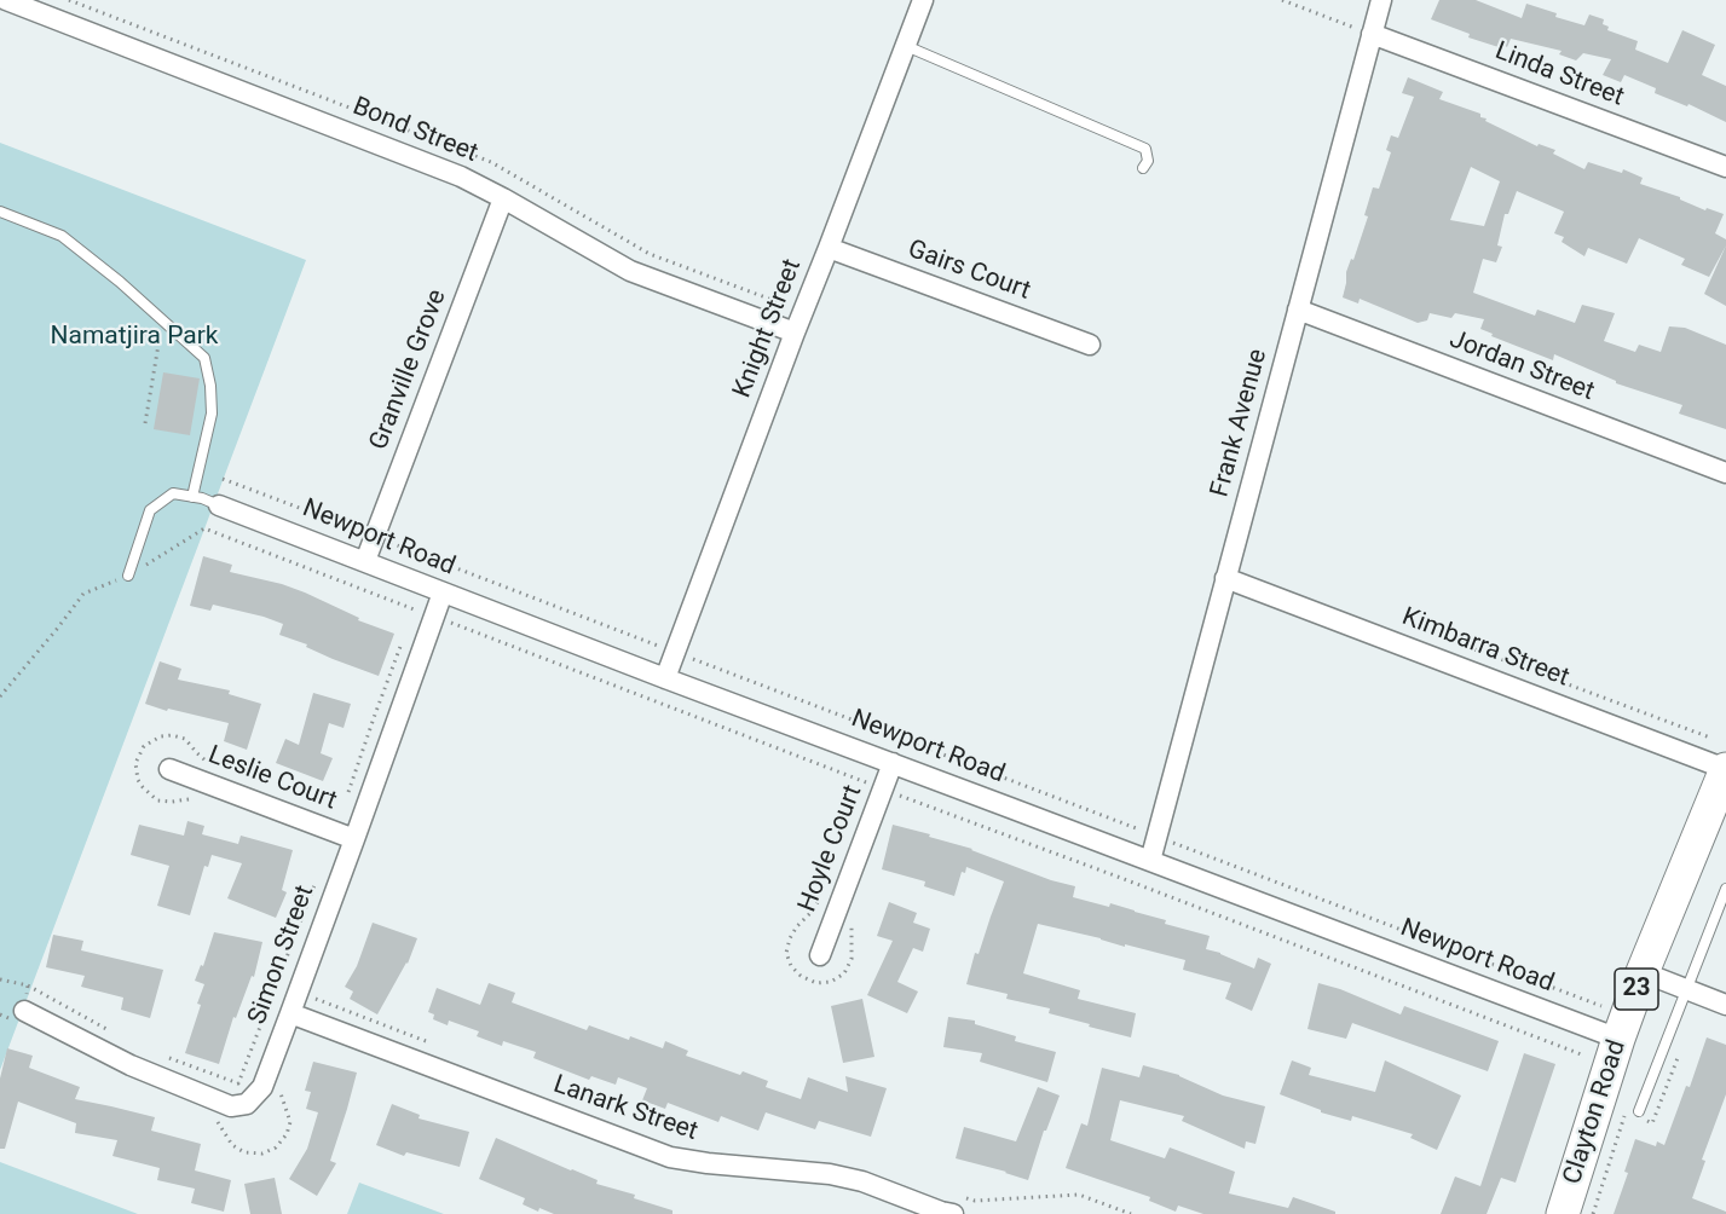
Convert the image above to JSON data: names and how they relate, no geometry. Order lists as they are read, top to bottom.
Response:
{
  "streets": {
    "main road": ["23", "Clayton Road"],
    "street": [
      "Linda Street",
      "Bond Street",
      "Gairs Court",
      "Knight Street",
      "Jordan Street",
      "Granville Grove",
      "Frank Avenue",
      "Newport Road",
      "Kimbarra Street",
      "Leslie Court",
      "Hoyle Court",
      "Simon Street",
      "Lanark Street"
    ]
  },
  "crossings": [
    ["Linda Street", "Frank Avenue"],
    ["Bond Street", "Knight Street"],
    ["Bond Street", "Granville Grove"],
    ["Gairs Court", "Knight Street"],
    ["Knight Street", "Newport Road"],
    ["Jordan Street", "Frank Avenue"],
    ["Granville Grove", "Newport Road"],
    ["Frank Avenue", "Newport Road"],
    ["Frank Avenue", "Kimbarra Street"],
    ["Newport Road", "Hoyle Court"],
    ["Newport Road", "Simon Street"],
    ["Newport Road", "Clayton Road"],
    ["Kimbarra Street", "Clayton Road"],
    ["Leslie Court", "Simon Street"],
    ["Simon Street", "Lanark Street"]
  ],
  "parks": ["Namatjira Park"]
}
